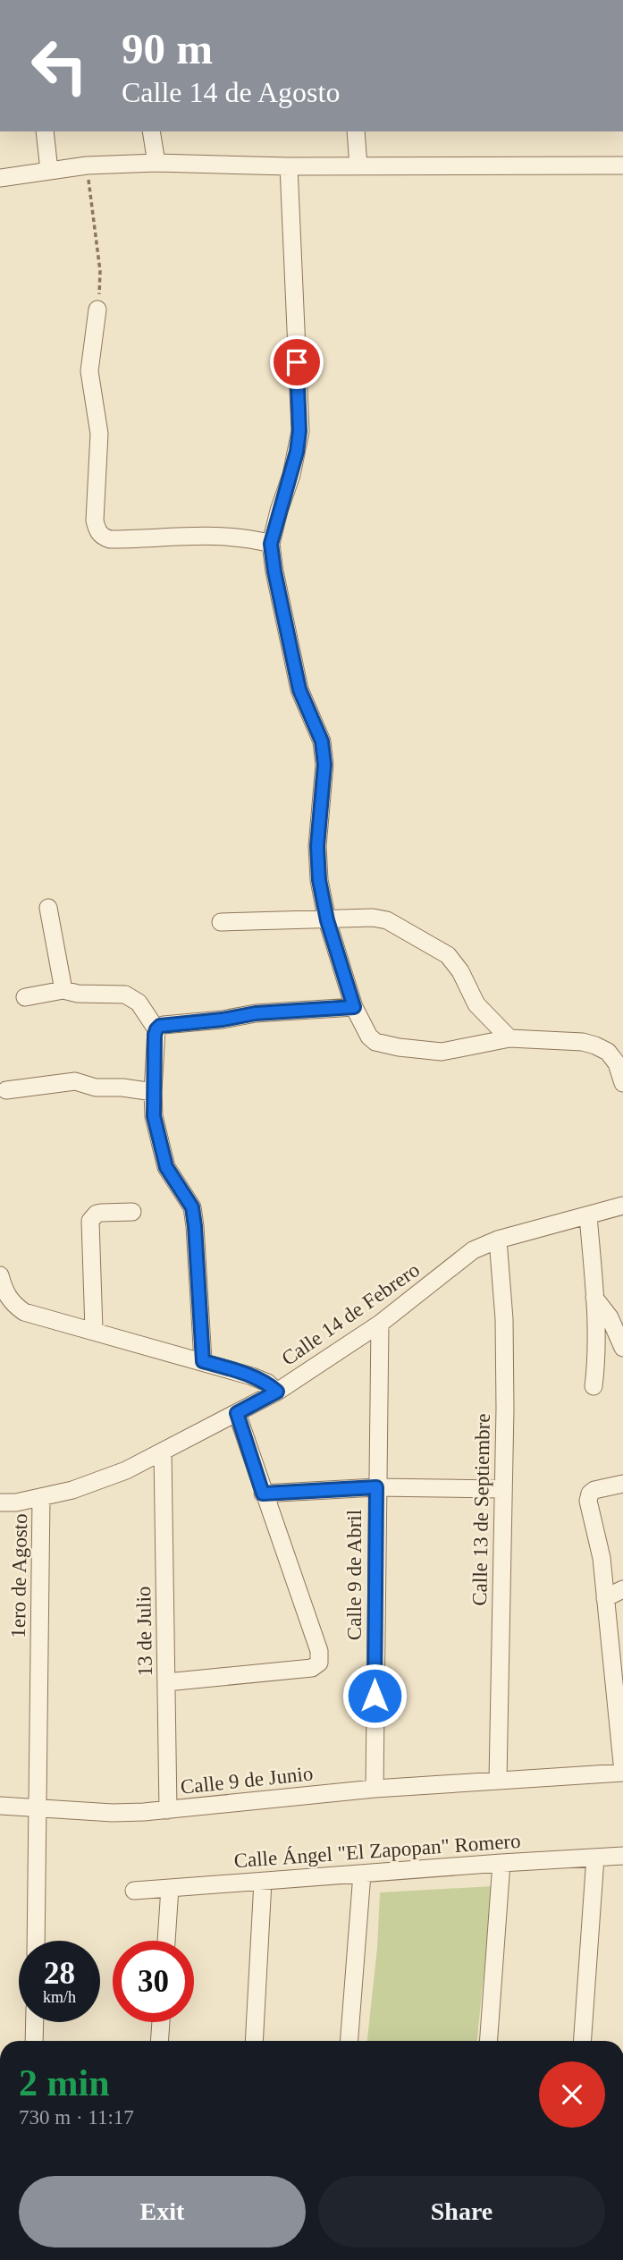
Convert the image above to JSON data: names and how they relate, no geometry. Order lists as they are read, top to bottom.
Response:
{
  "streets": {
    "street": [
      "Calle 14 de Febrero",
      "Calle 13 de Septiembre",
      "Calle 9 de Abril",
      "1ero de Agosto",
      "13 de Julio",
      "Calle 9 de Junio",
      "Calle Ángel \"El Zapopan\" Romero"
    ]
  },
  "crossings": [
    ["Calle 14 de Febrero", "Calle 13 de Septiembre"],
    ["Calle 14 de Febrero", "Calle 9 de Abril"],
    ["Calle 14 de Febrero", "1ero de Agosto"],
    ["Calle 14 de Febrero", "13 de Julio"],
    ["Calle 13 de Septiembre", "Calle 9 de Junio"],
    ["Calle 9 de Abril", "Calle 9 de Junio"],
    ["1ero de Agosto", "Calle 9 de Junio"],
    ["13 de Julio", "Calle 9 de Junio"]
  ],
  "page": {
    "turn": ["90 m", "Calle 14 de Agosto"],
    "speed": "28 km/h",
    "limit": "30",
    "heading": ["2 min", "730 m · 11:17"],
    "buttons": ["Exit", "Share"]
  }
}
